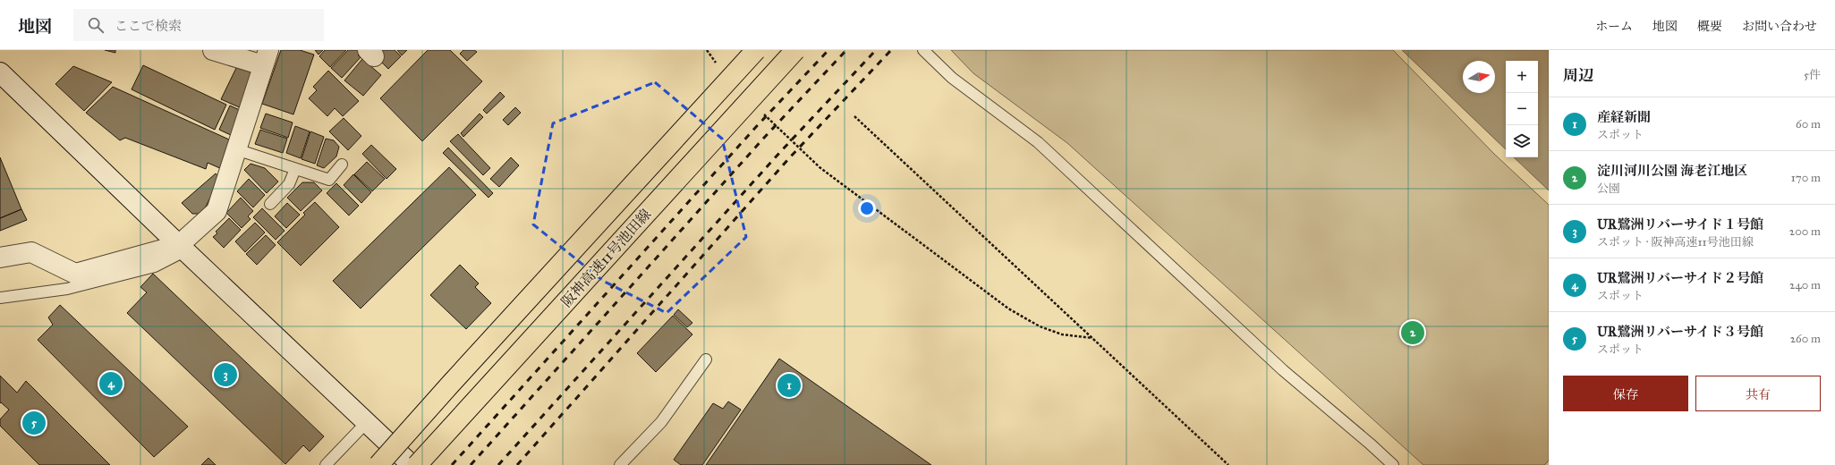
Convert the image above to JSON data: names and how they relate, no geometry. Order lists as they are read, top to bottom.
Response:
{
  "streets": {
    "highway": ["阪神高速11号池田線"]
  },
  "north": "right",
  "page": {
    "header": "地図",
    "search": "ここで検索",
    "nav": [
      "ホーム",
      "地図",
      "概要",
      "お問い合わせ"
    ],
    "heading": ["周辺", "5件"],
    "map_buttons": ["+", "−"],
    "list": [
      {
        "mark": "1",
        "name": "産経新聞",
        "note": "スポット",
        "value": "60 m"
      },
      {
        "mark": "2",
        "name": "淀川河川公園 海老江地区",
        "note": "公園",
        "value": "170 m"
      },
      {
        "mark": "3",
        "name": "UR鷺洲リバーサイド１号館",
        "note": "スポット · 阪神高速11号池田線",
        "value": "200 m"
      },
      {
        "mark": "4",
        "name": "UR鷺洲リバーサイド２号館",
        "note": "スポット",
        "value": "240 m"
      },
      {
        "mark": "5",
        "name": "UR鷺洲リバーサイド３号館",
        "note": "スポット",
        "value": "260 m"
      }
    ],
    "pins": [
      "2",
      "3",
      "4",
      "1",
      "5"
    ],
    "buttons": ["保存", "共有"]
  }
}
